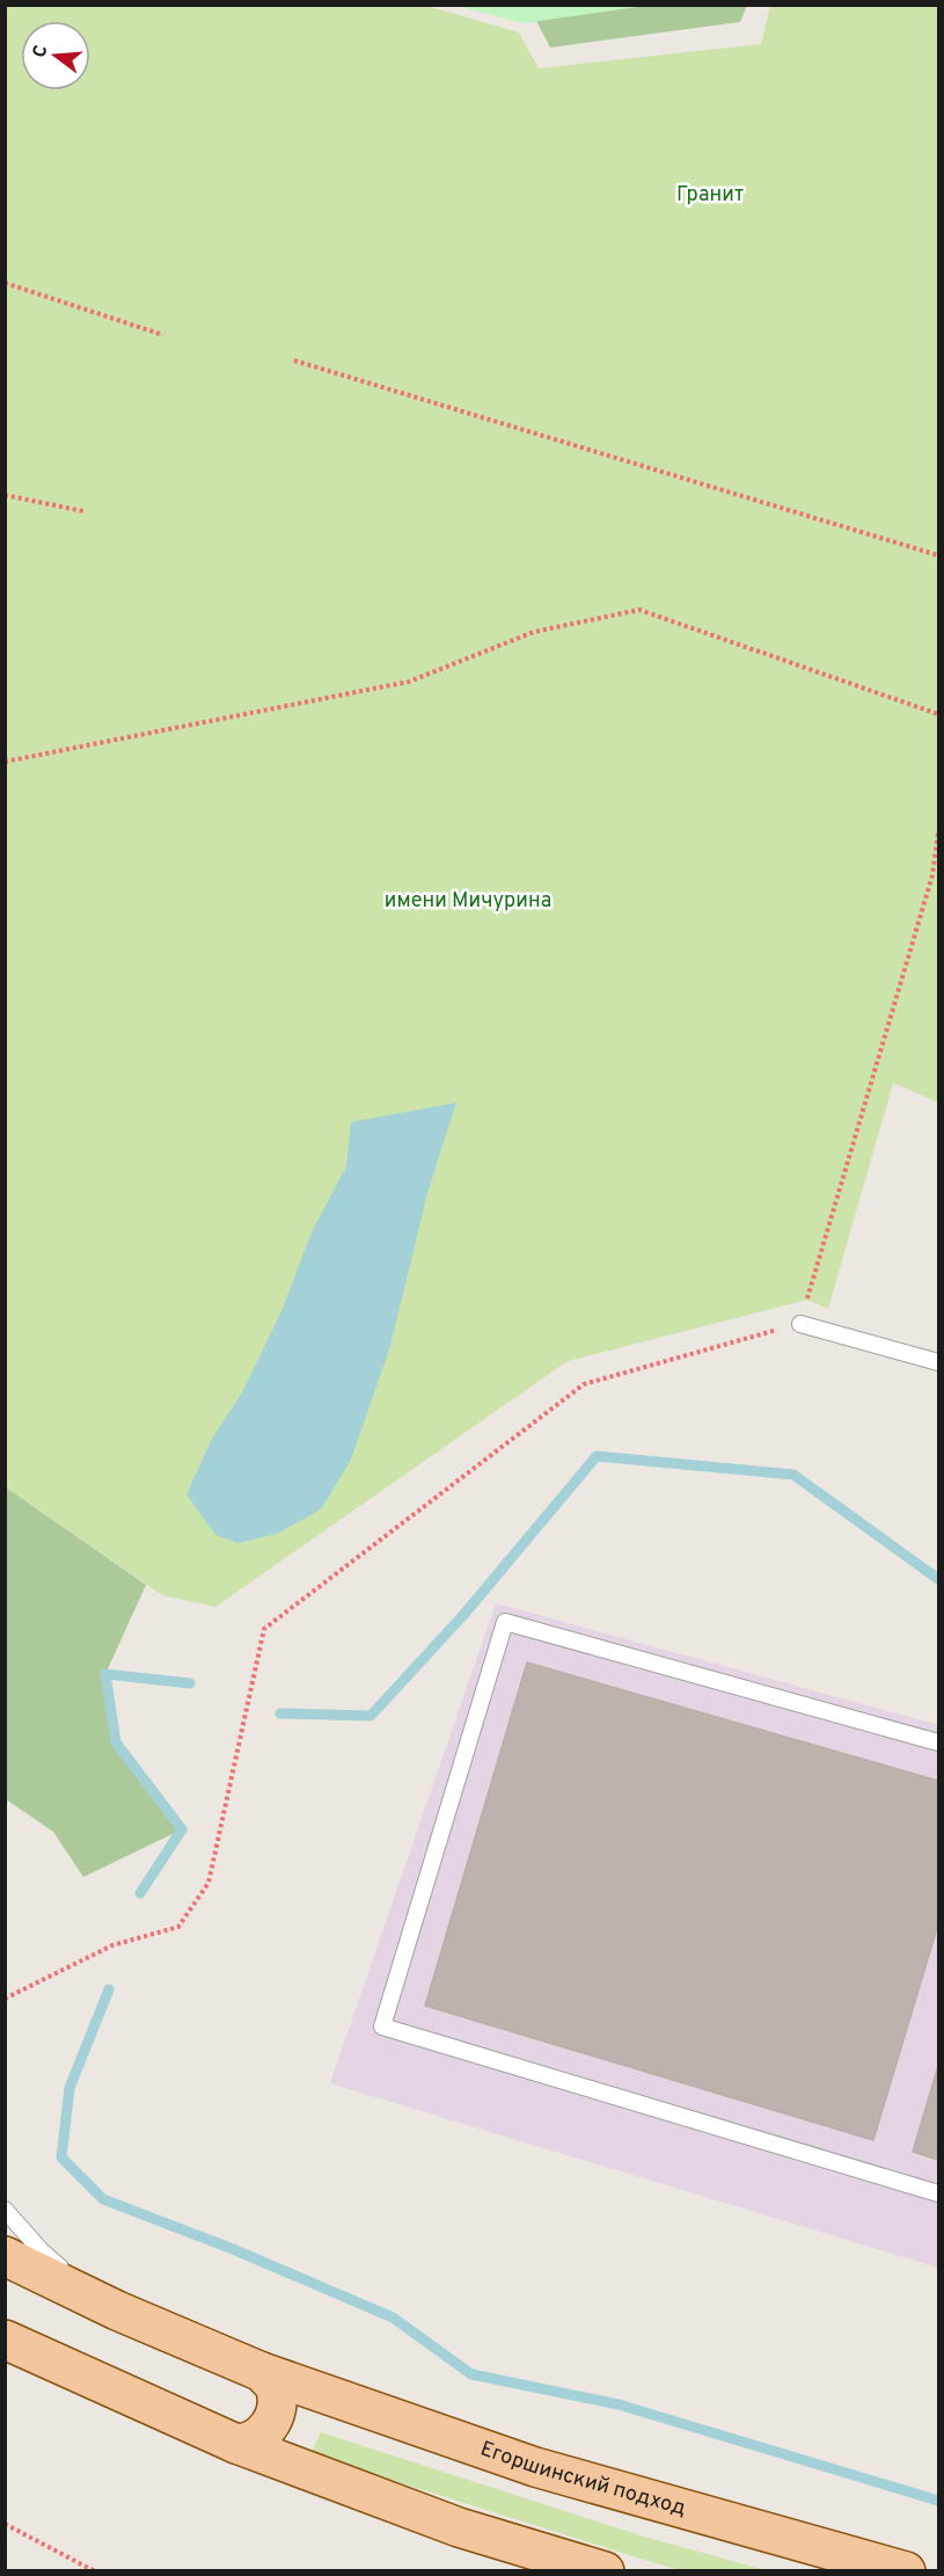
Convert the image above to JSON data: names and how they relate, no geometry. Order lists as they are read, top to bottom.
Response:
{
  "streets": {
    "main road": ["Егоршинский подход"]
  },
  "parks": ["Гранит", "имени Мичурина"],
  "north": "left"
}
